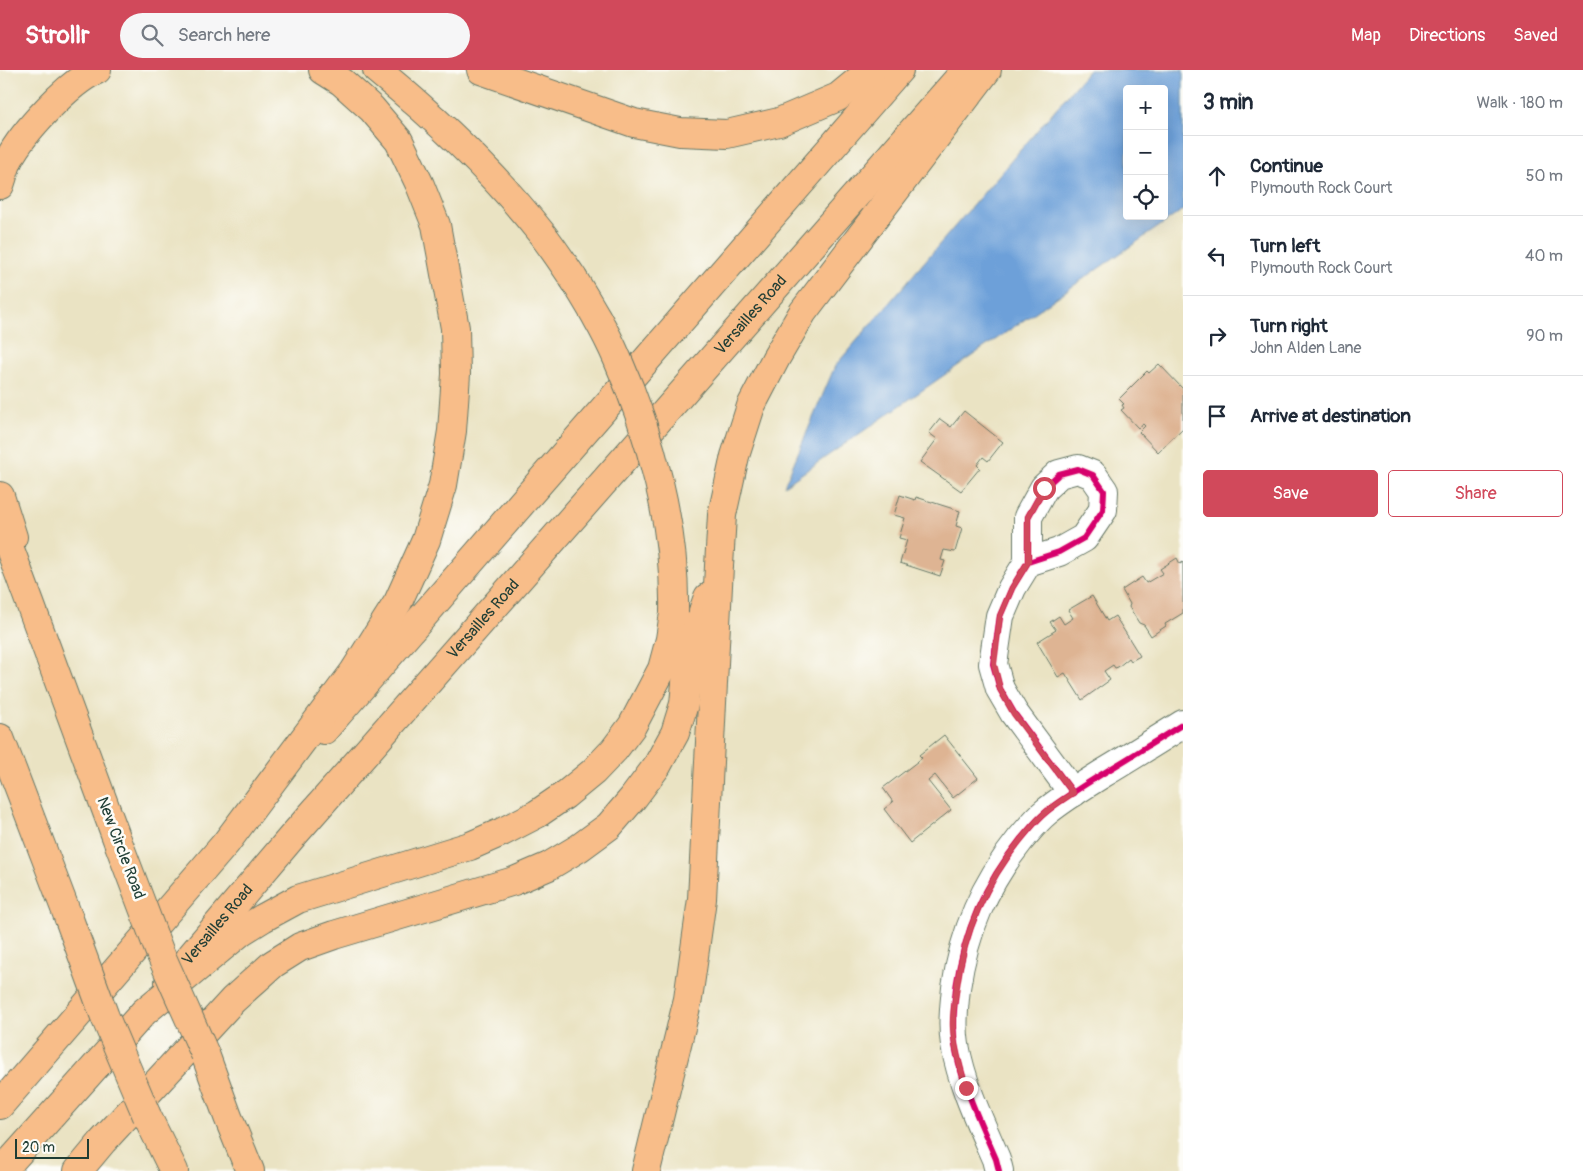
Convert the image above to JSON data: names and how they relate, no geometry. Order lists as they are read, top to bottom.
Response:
{
  "streets": {
    "main road": ["Versailles Road", "New Circle Road"]
  },
  "scale_bar": "20 m",
  "page": {
    "header": "Strollr",
    "search": "Search here",
    "nav": ["Map", "Directions", "Saved"],
    "heading": ["3 min", "Walk · 180 m"],
    "map_buttons": ["+", "−"],
    "list": [
      ["Continue", "Plymouth Rock Court", "50 m"],
      ["Turn left", "Plymouth Rock Court", "40 m"],
      ["Turn right", "John Alden Lane", "90 m"],
      "Arrive at destination"
    ],
    "buttons": ["Save", "Share"],
    "scale": "20 m"
  }
}
